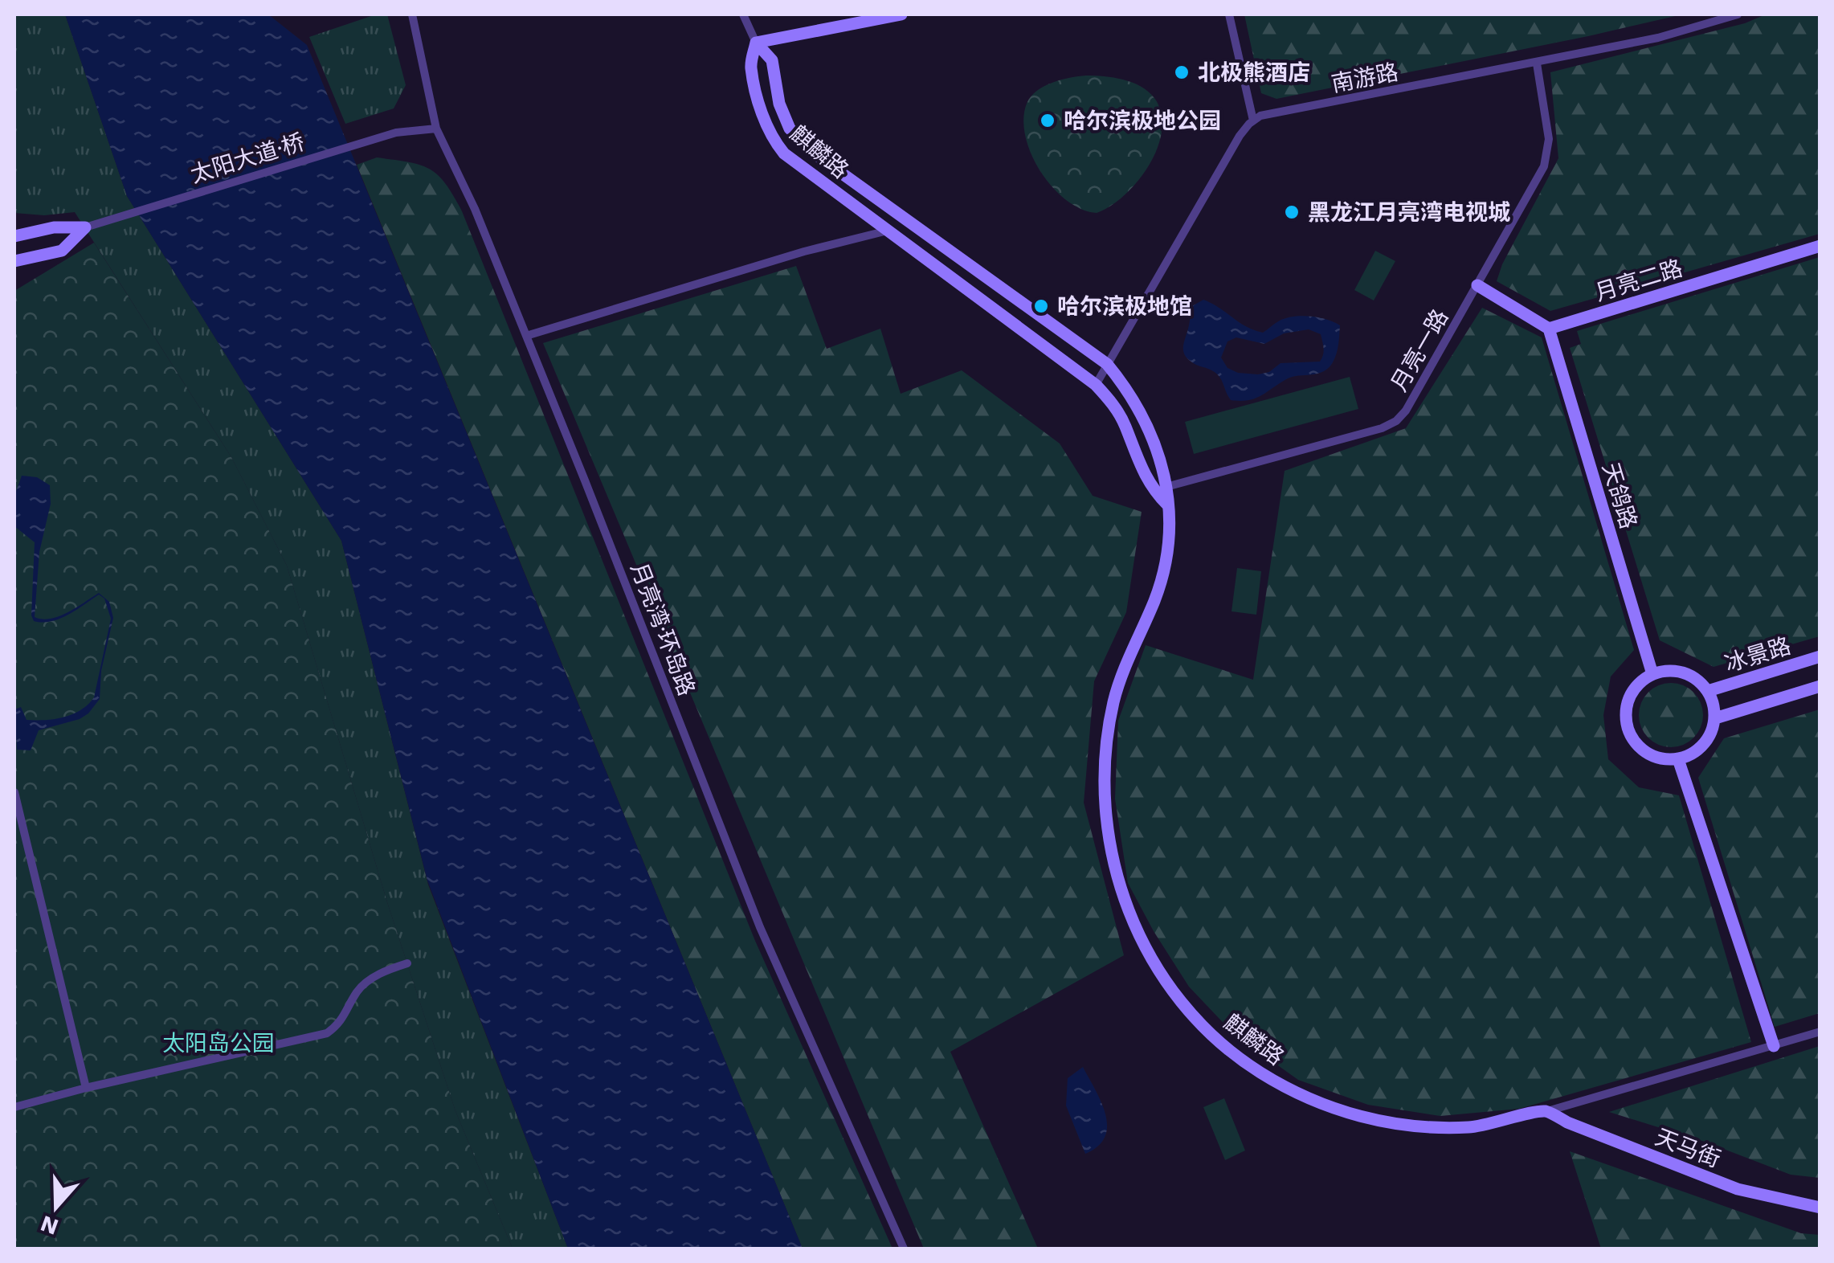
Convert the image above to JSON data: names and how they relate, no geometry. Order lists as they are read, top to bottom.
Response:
{
  "streets": {
    "street": [
      "南游路",
      "麒麟路",
      "太阳大道·桥",
      "月亮二路",
      "月亮一路",
      "天鸽路",
      "月亮湾·环岛路",
      "冰景路",
      "天马街"
    ]
  },
  "crossings": [
    ["南游路", "月亮一路"],
    ["麒麟路", "月亮一路"],
    ["麒麟路", "天马街"],
    ["太阳大道·桥", "月亮湾·环岛路"],
    ["月亮二路", "天鸽路"],
    ["天鸽路", "冰景路"]
  ],
  "parks": ["太阳岛公园"],
  "places": [
    "北极熊酒店",
    "哈尔滨极地公园",
    "黑龙江月亮湾电视城",
    "哈尔滨极地馆"
  ],
  "north": "bottom"
}
